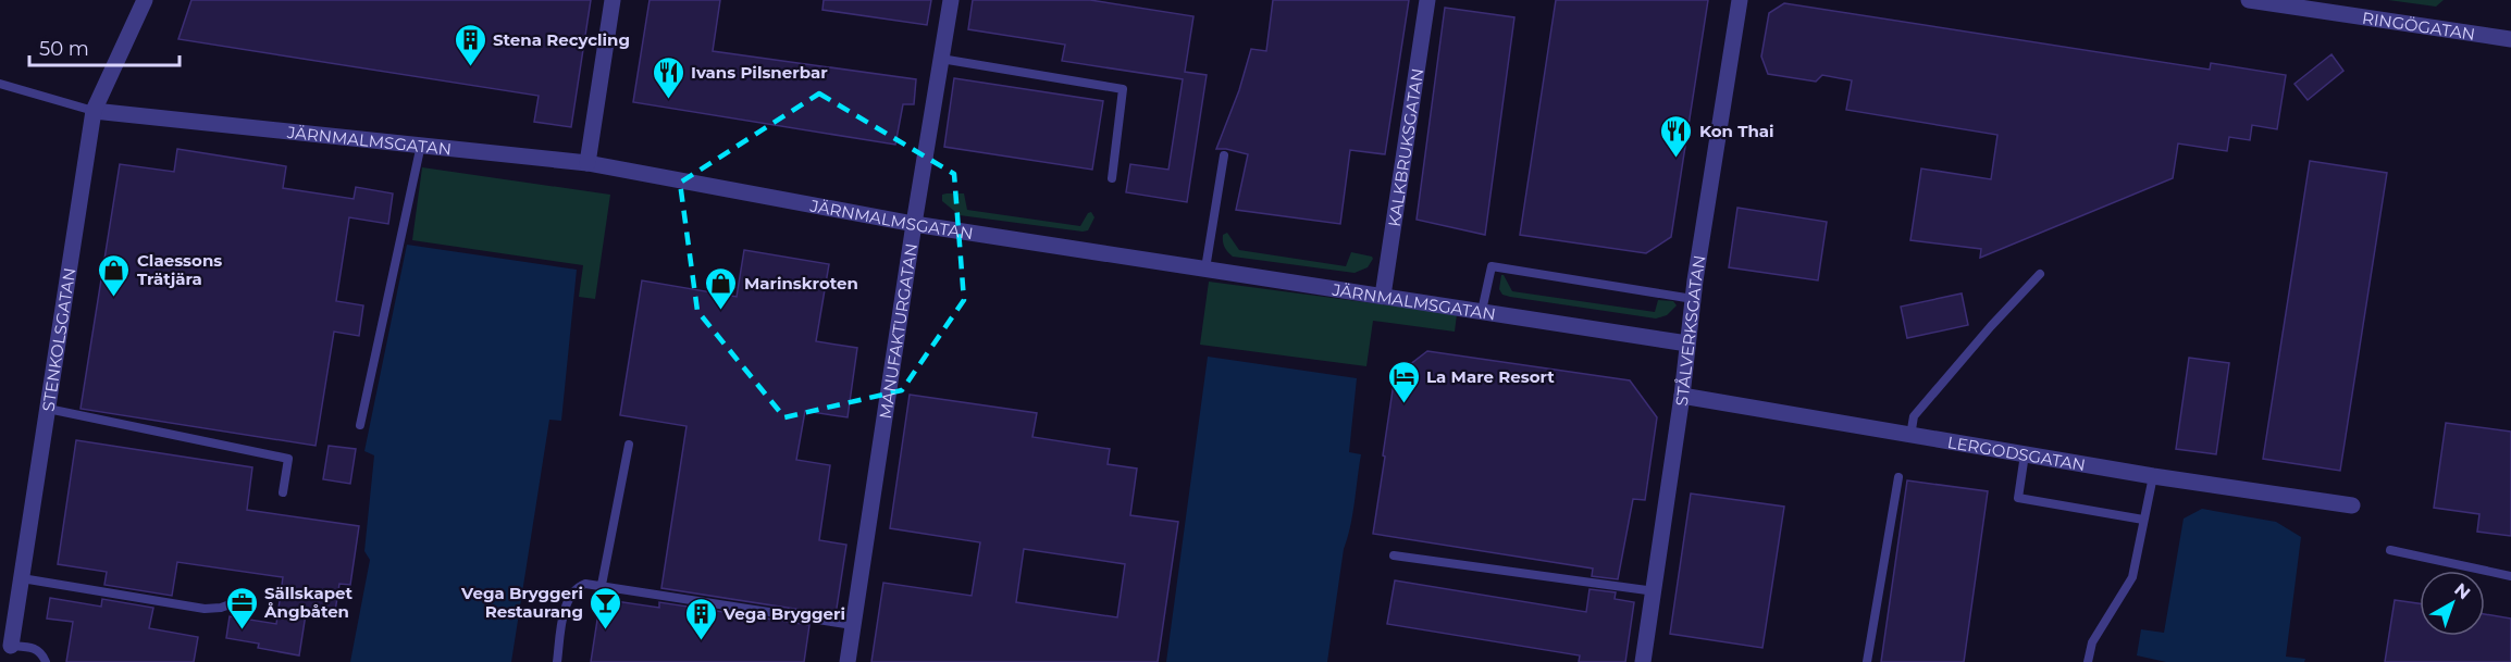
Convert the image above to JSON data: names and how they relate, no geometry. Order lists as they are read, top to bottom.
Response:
{
  "streets": {
    "street": [
      "RINGÖGATAN",
      "JÄRNMALMSGATAN",
      "KALKBRUKSGATAN",
      "MANUFAKTURGATAN",
      "STÅLVERKSGATAN",
      "STENKOLSGATAN",
      "LERGODSGATAN"
    ]
  },
  "crossings": [
    ["JÄRNMALMSGATAN", "KALKBRUKSGATAN"],
    ["JÄRNMALMSGATAN", "MANUFAKTURGATAN"],
    ["JÄRNMALMSGATAN", "STÅLVERKSGATAN"],
    ["JÄRNMALMSGATAN", "STENKOLSGATAN"],
    ["STÅLVERKSGATAN", "LERGODSGATAN"]
  ],
  "places": {
    "building": ["Stena Recycling", "Vega Bryggeri"],
    "restaurant": ["Ivans Pilsnerbar", "Kon Thai"],
    "shop": ["Claessons Trätjära", "Marinskroten"],
    "hotel": ["La Mare Resort"],
    "office": ["Sällskapet Ångbåten"],
    "bar": ["Vega Bryggeri Restaurang"]
  },
  "scale_bar": "50 m",
  "north": "top right"
}
